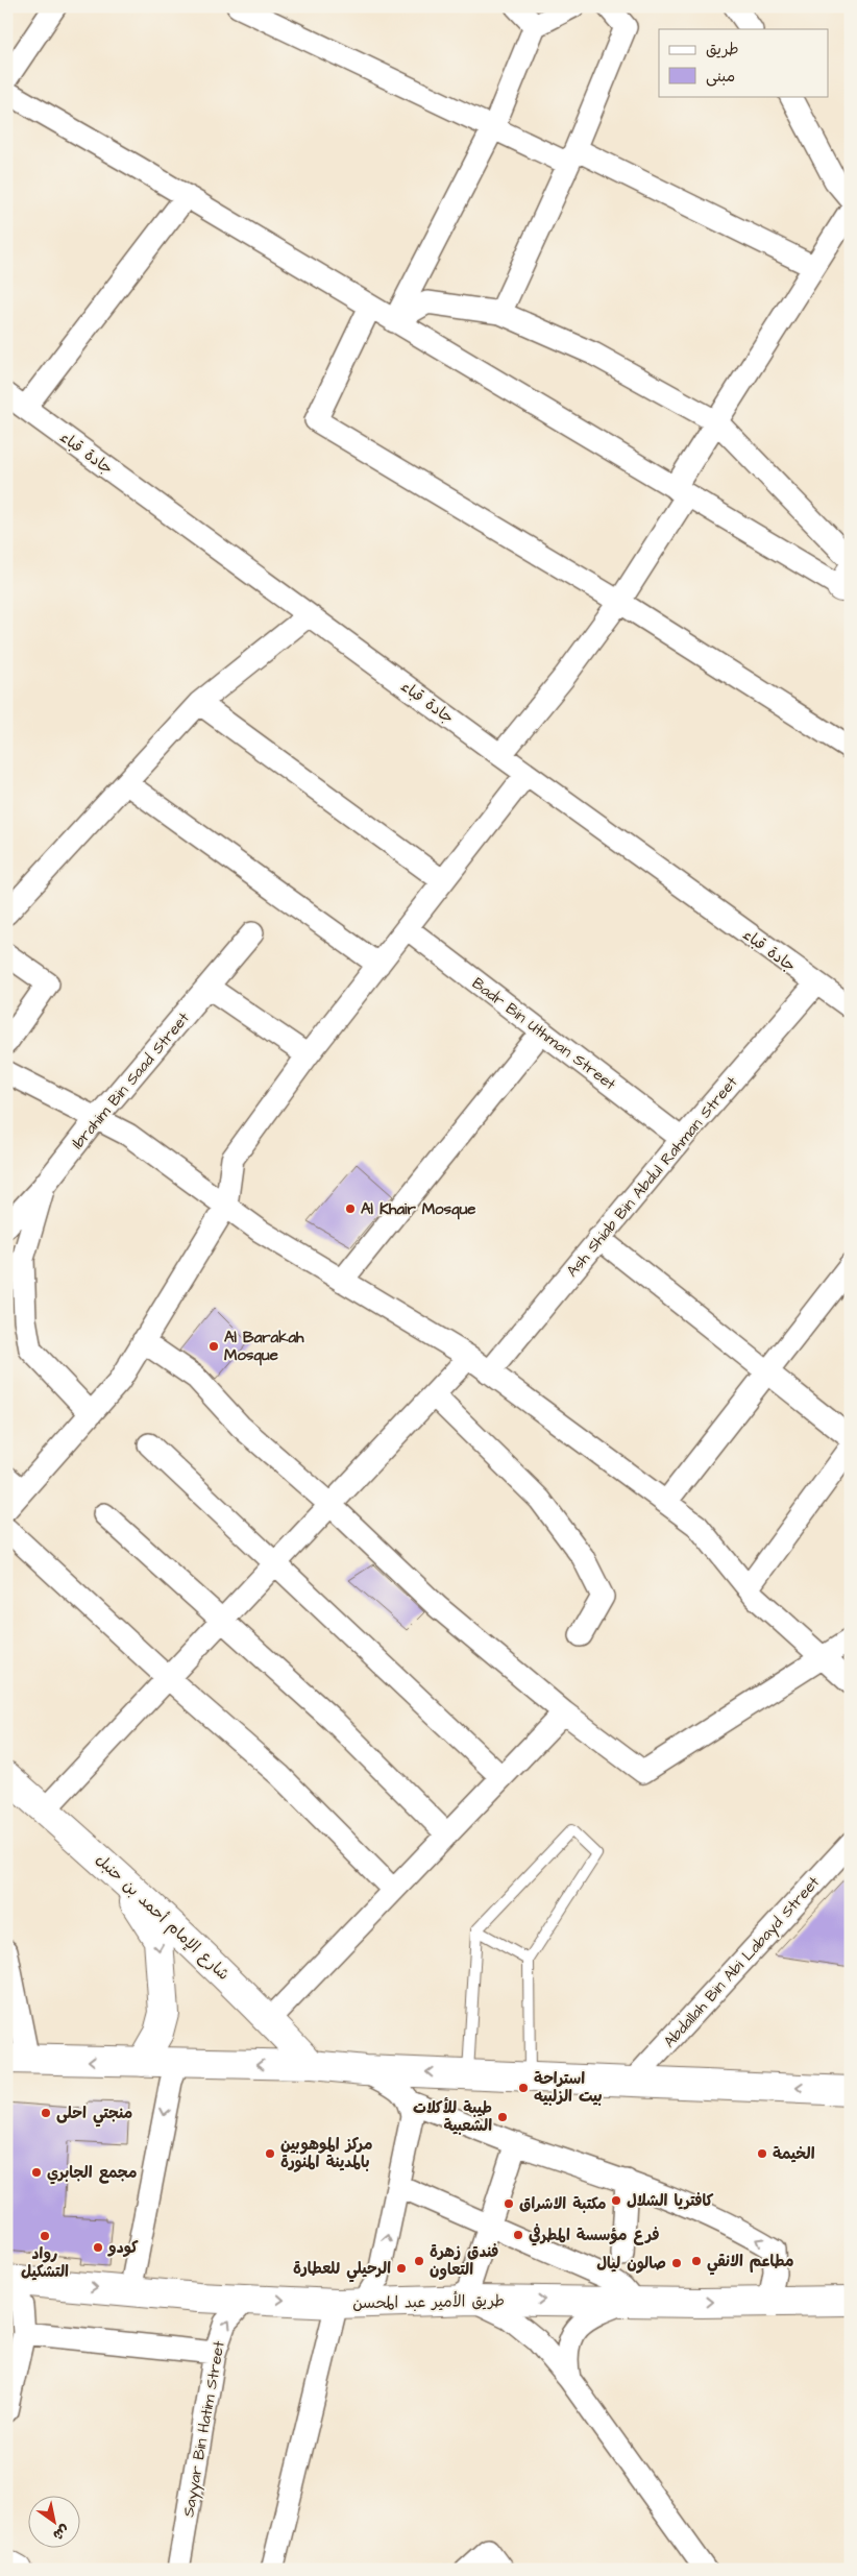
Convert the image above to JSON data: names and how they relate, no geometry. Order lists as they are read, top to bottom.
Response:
{
  "streets": {
    "main road": ["شارع الإمام أحمد بن حنبل", "طريق الأمير عبد المحسن"],
    "street": [
      "جادة قباء",
      "Badr Bin Uthman Street",
      "Ibrahim Bin Saad Street",
      "Ash Shiab Bin Abdul Rahman Street",
      "Abdallah Bin Abi Labayd Street",
      "Sayyar Bin Hatim Street"
    ]
  },
  "crossings": [
    ["جادة قباء", "Ash Shiab Bin Abdul Rahman Street"],
    ["Badr Bin Uthman Street", "Ash Shiab Bin Abdul Rahman Street"],
    ["طريق الأمير عبد المحسن", "Sayyar Bin Hatim Street"]
  ],
  "places": [
    "Al Khair Mosque",
    "Al Barakah Mosque",
    "استراحة بيت الزلبيه",
    "منجتي احلى",
    "طيبة للأكلات الشعبية",
    "مركز الموهوبين بالمدينة المنورة",
    "الخيمة",
    "مجمع الجابري",
    "كافتريا الشلال",
    "مكتبة الاشراق",
    "فرع مؤسسة المطرفي",
    "رواد التشكيل",
    "كودو",
    "فندق زهرة التعاون",
    "مطاعم الانقي",
    "صالون ليال",
    "الرحيلي للعطارة"
  ],
  "legend": ["طريق", "مبنى"],
  "north": "bottom right"
}
